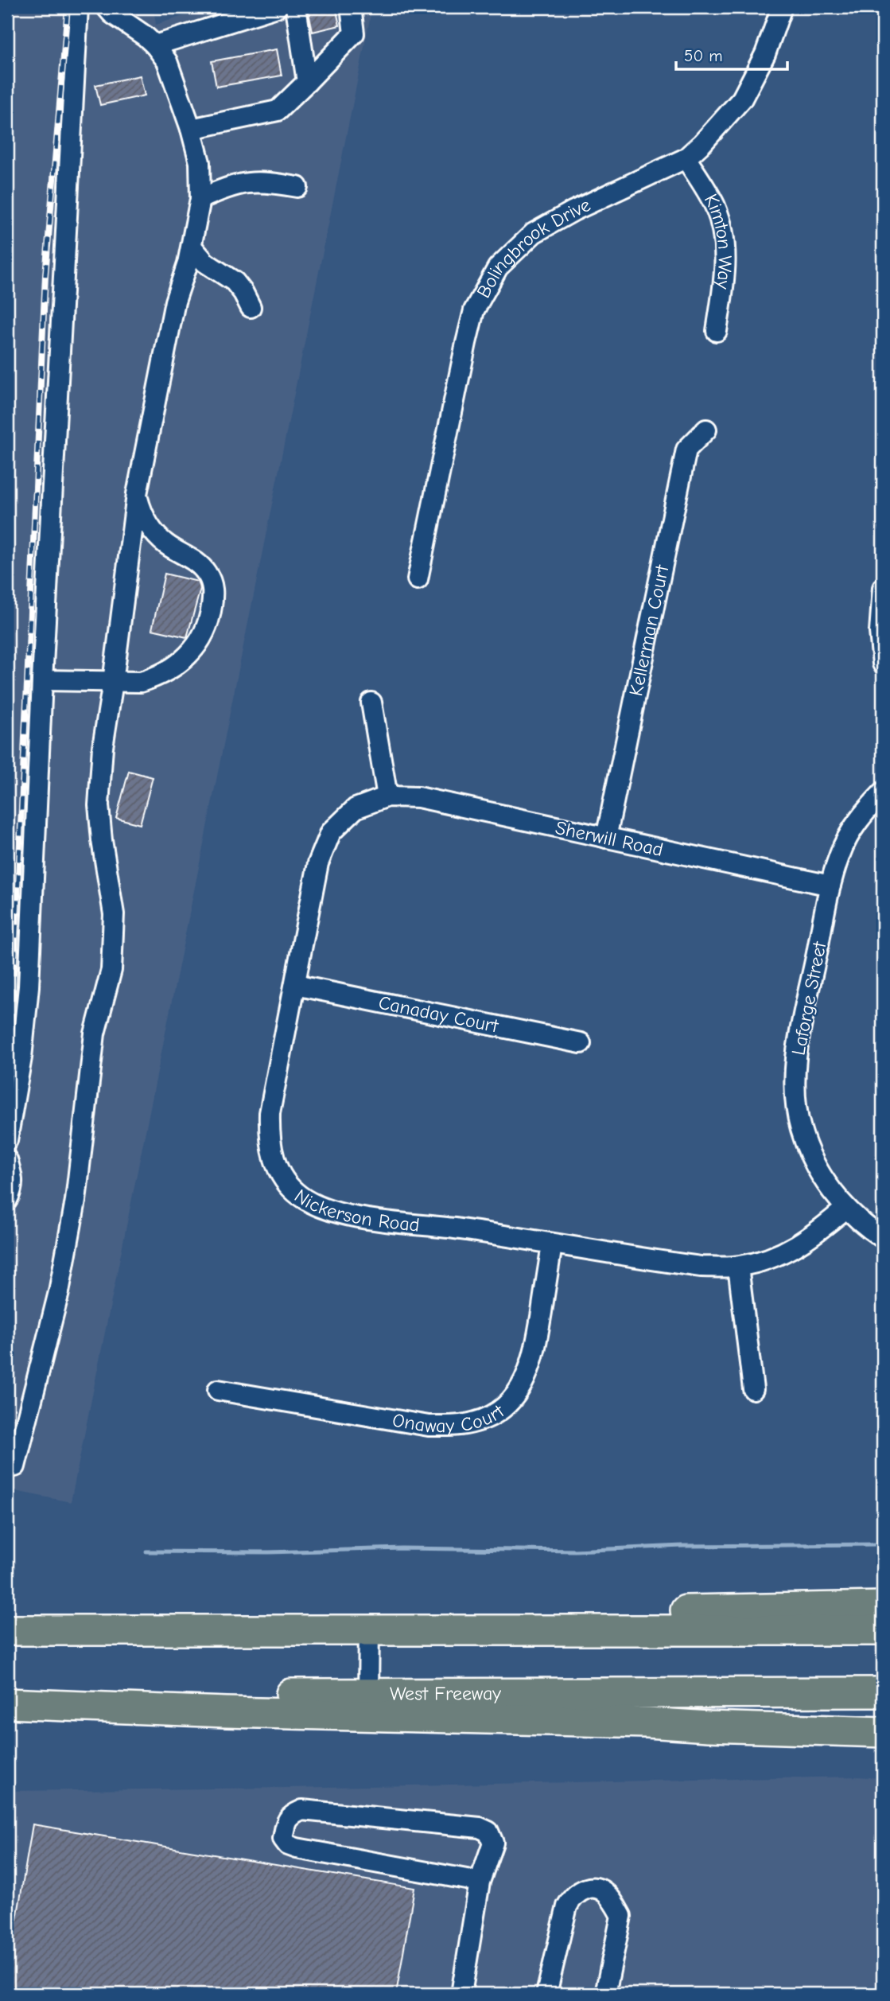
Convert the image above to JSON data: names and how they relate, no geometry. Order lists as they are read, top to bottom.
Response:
{
  "streets": {
    "highway": ["West Freeway"],
    "street": [
      "Kimton Way",
      "Bolingbrook Drive",
      "Kellerman Court",
      "Sherwill Road",
      "Laforge Street",
      "Canaday Court",
      "Nickerson Road",
      "Onaway Court"
    ]
  },
  "crossings": [
    ["Kimton Way", "Bolingbrook Drive"],
    ["Kellerman Court", "Sherwill Road"],
    ["Sherwill Road", "Laforge Street"],
    ["Sherwill Road", "Nickerson Road"],
    ["Laforge Street", "Nickerson Road"],
    ["Canaday Court", "Nickerson Road"],
    ["Nickerson Road", "Onaway Court"]
  ],
  "scale_bar": "50 m"
}
